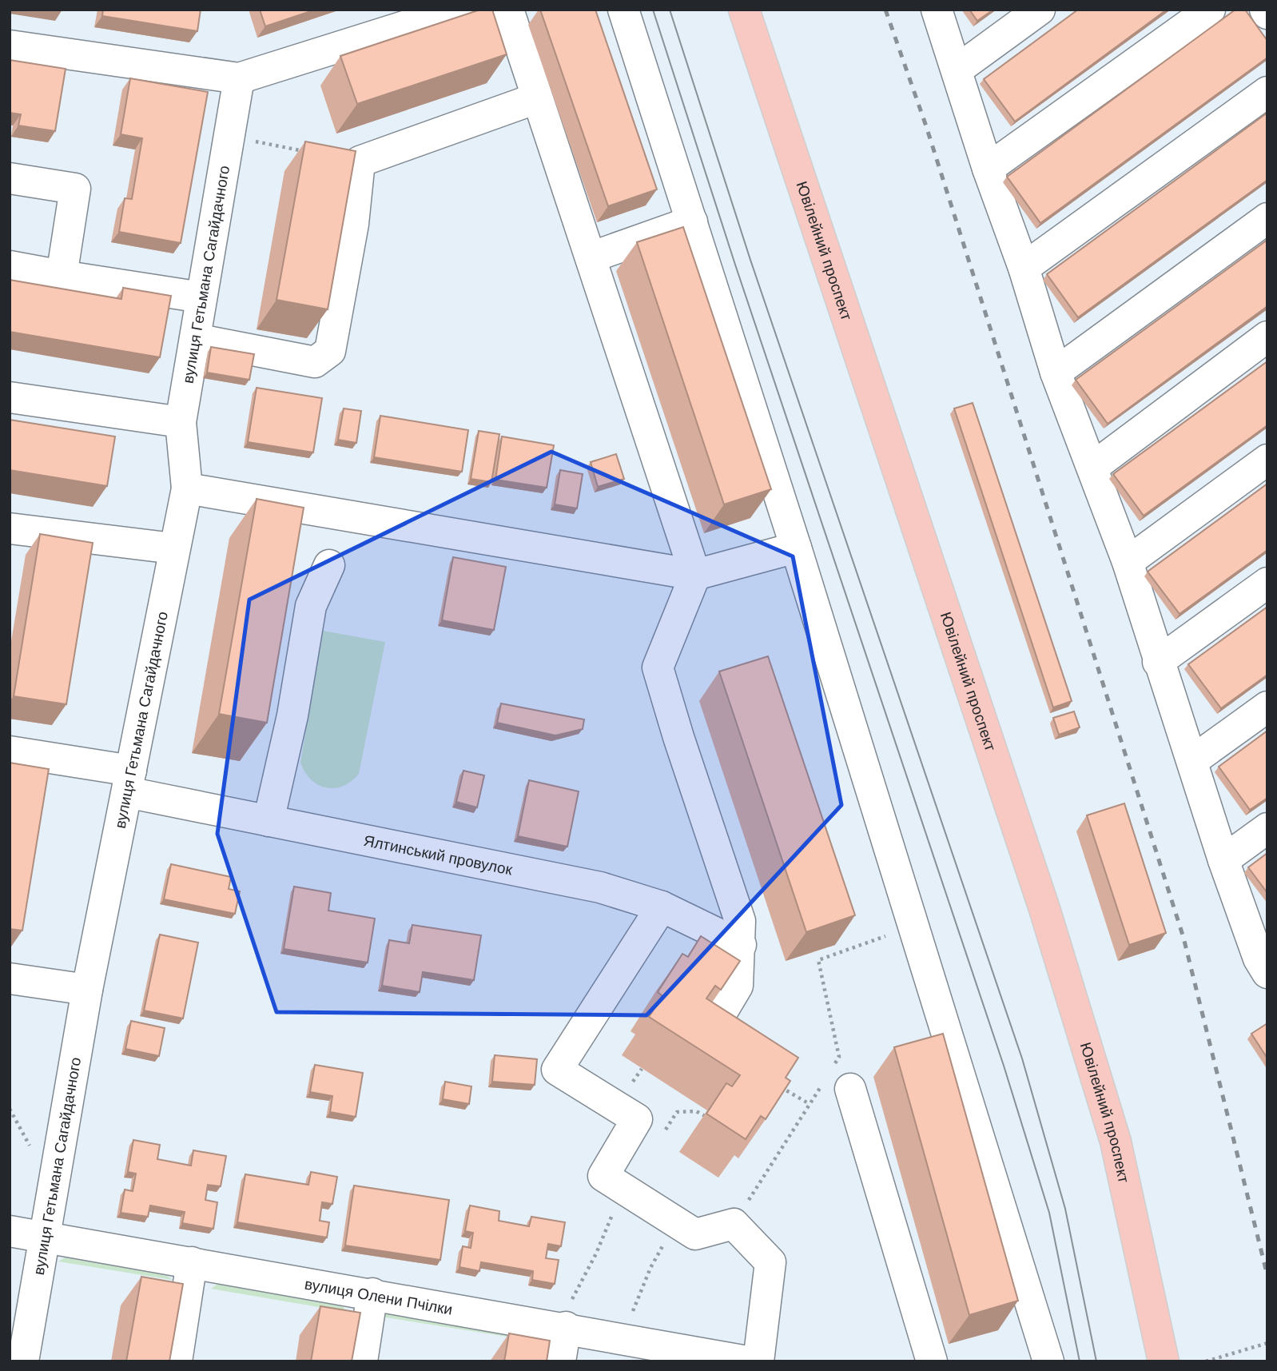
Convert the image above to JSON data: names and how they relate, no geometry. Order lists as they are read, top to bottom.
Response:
{
  "streets": {
    "main road": ["Ювілейний проспект"],
    "street": ["вулиця Гетьмана Сагайдачного", "Ялтинський провулок", "вулиця Олени Пчілки"]
  },
  "crossings": [
    ["вулиця Гетьмана Сагайдачного", "Ялтинський провулок"],
    ["вулиця Гетьмана Сагайдачного", "вулиця Олени Пчілки"]
  ]
}
